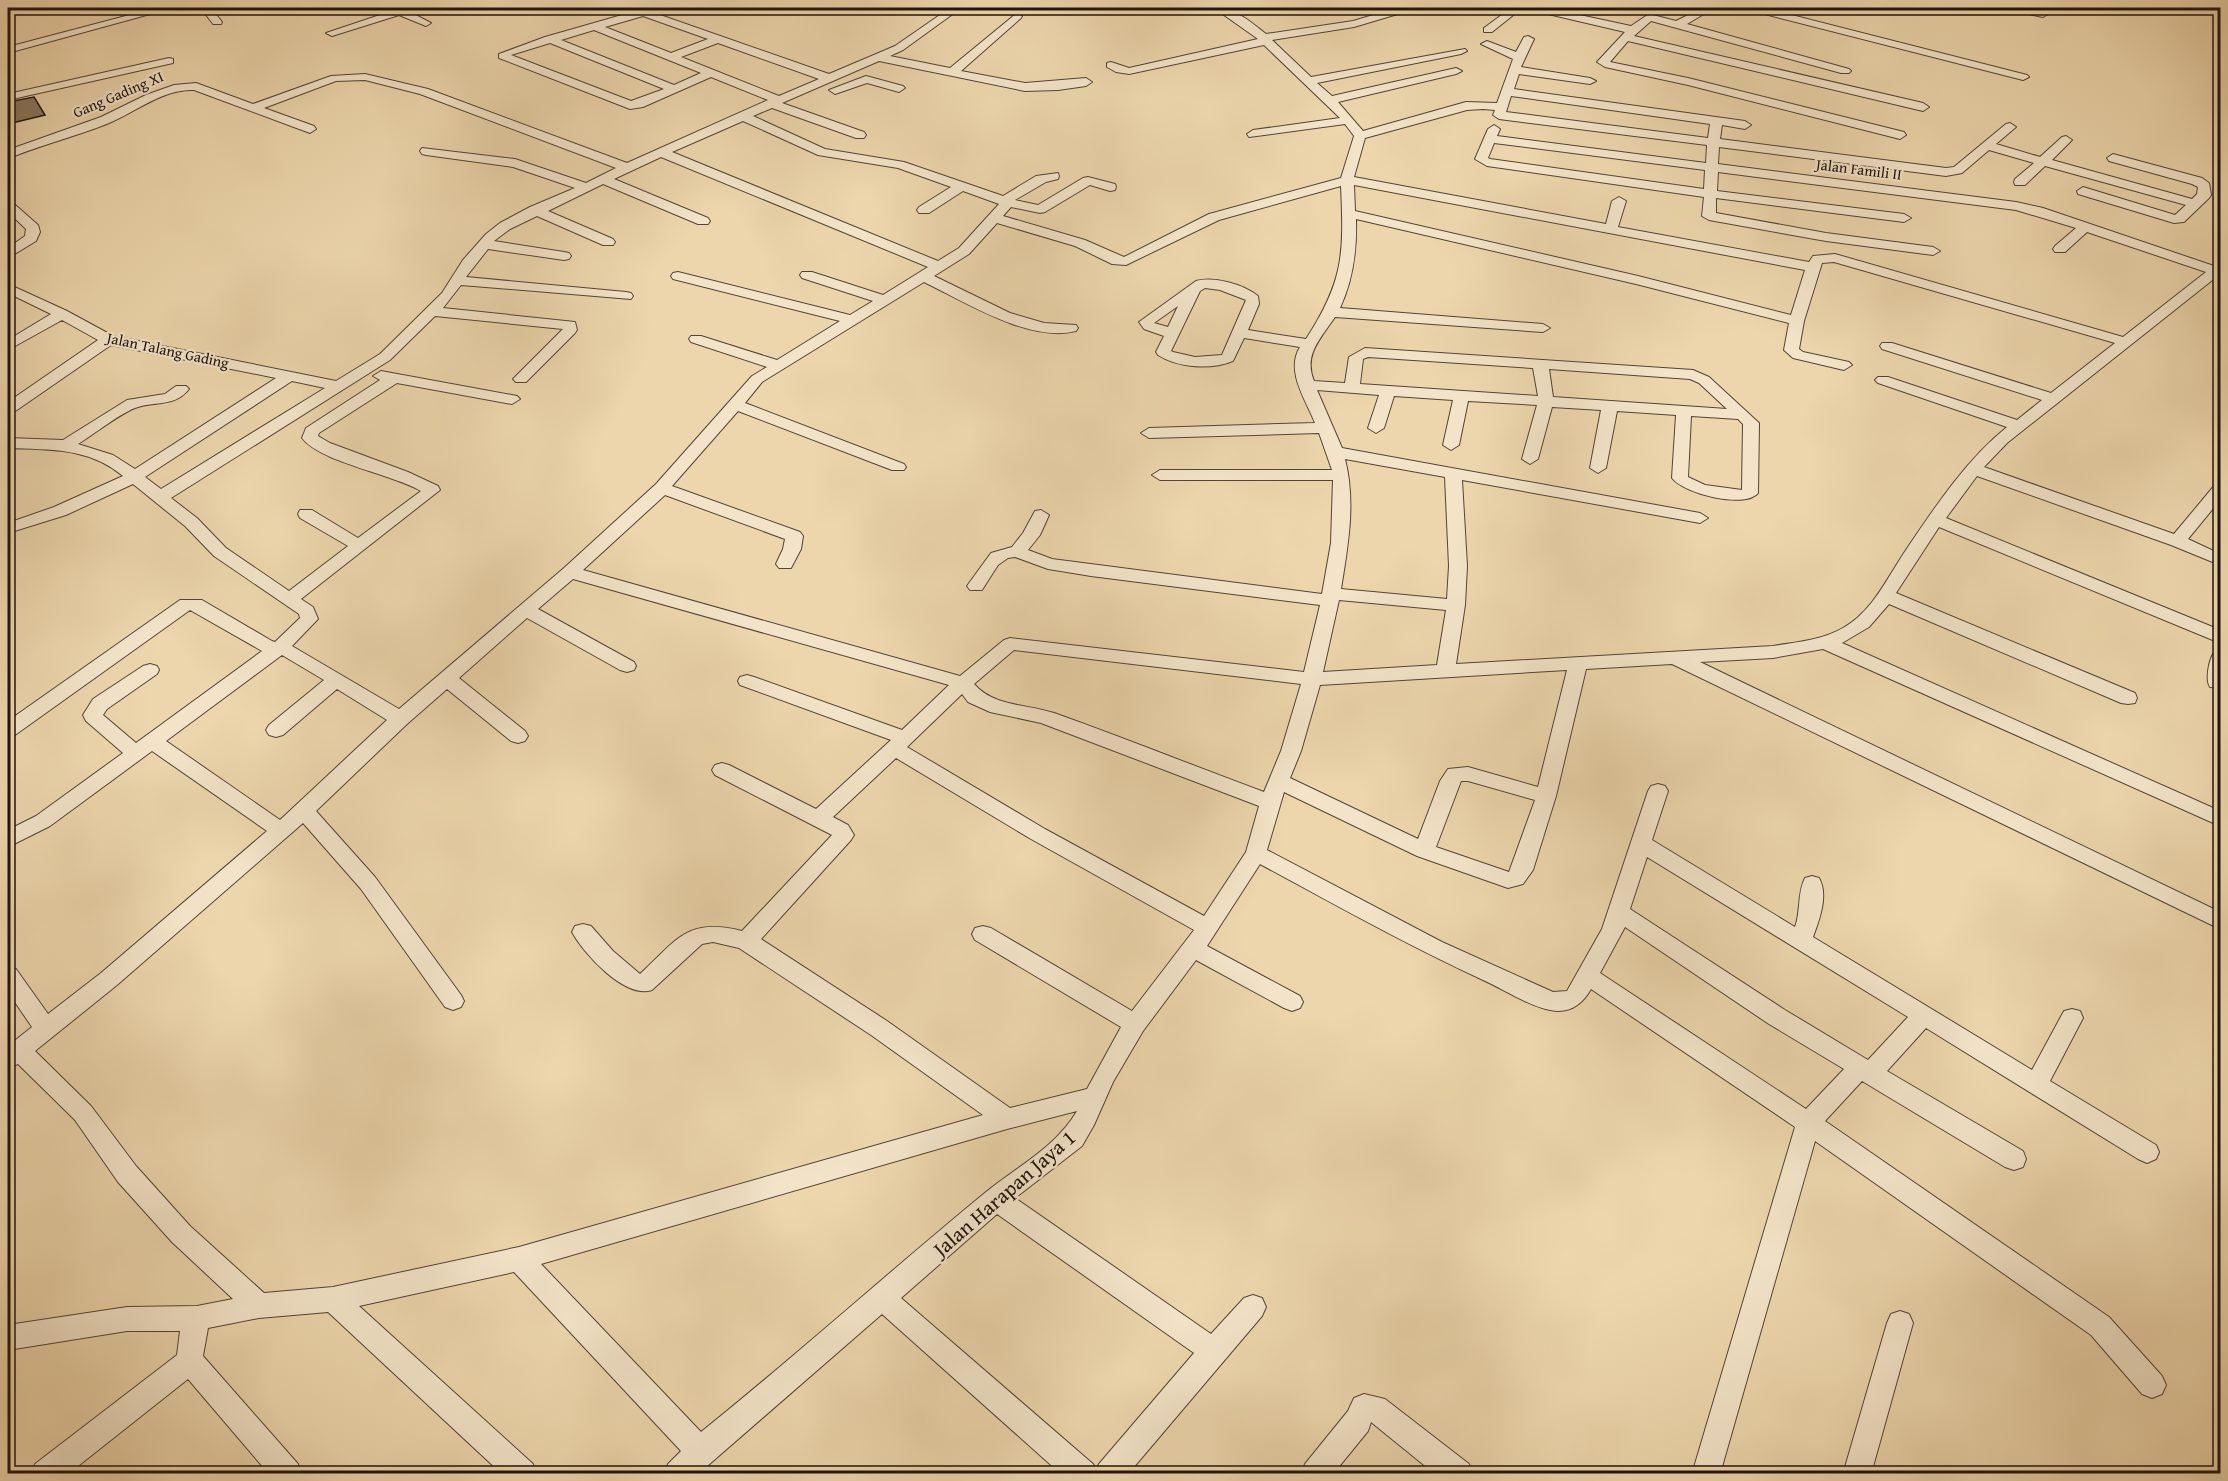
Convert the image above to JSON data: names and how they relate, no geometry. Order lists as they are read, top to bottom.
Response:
{
  "streets": {
    "street": [
      "Gang Gading XI",
      "Jalan Famili II",
      "Jalan Talang Gading",
      "Jalan Harapan Jaya 1"
    ]
  }
}
